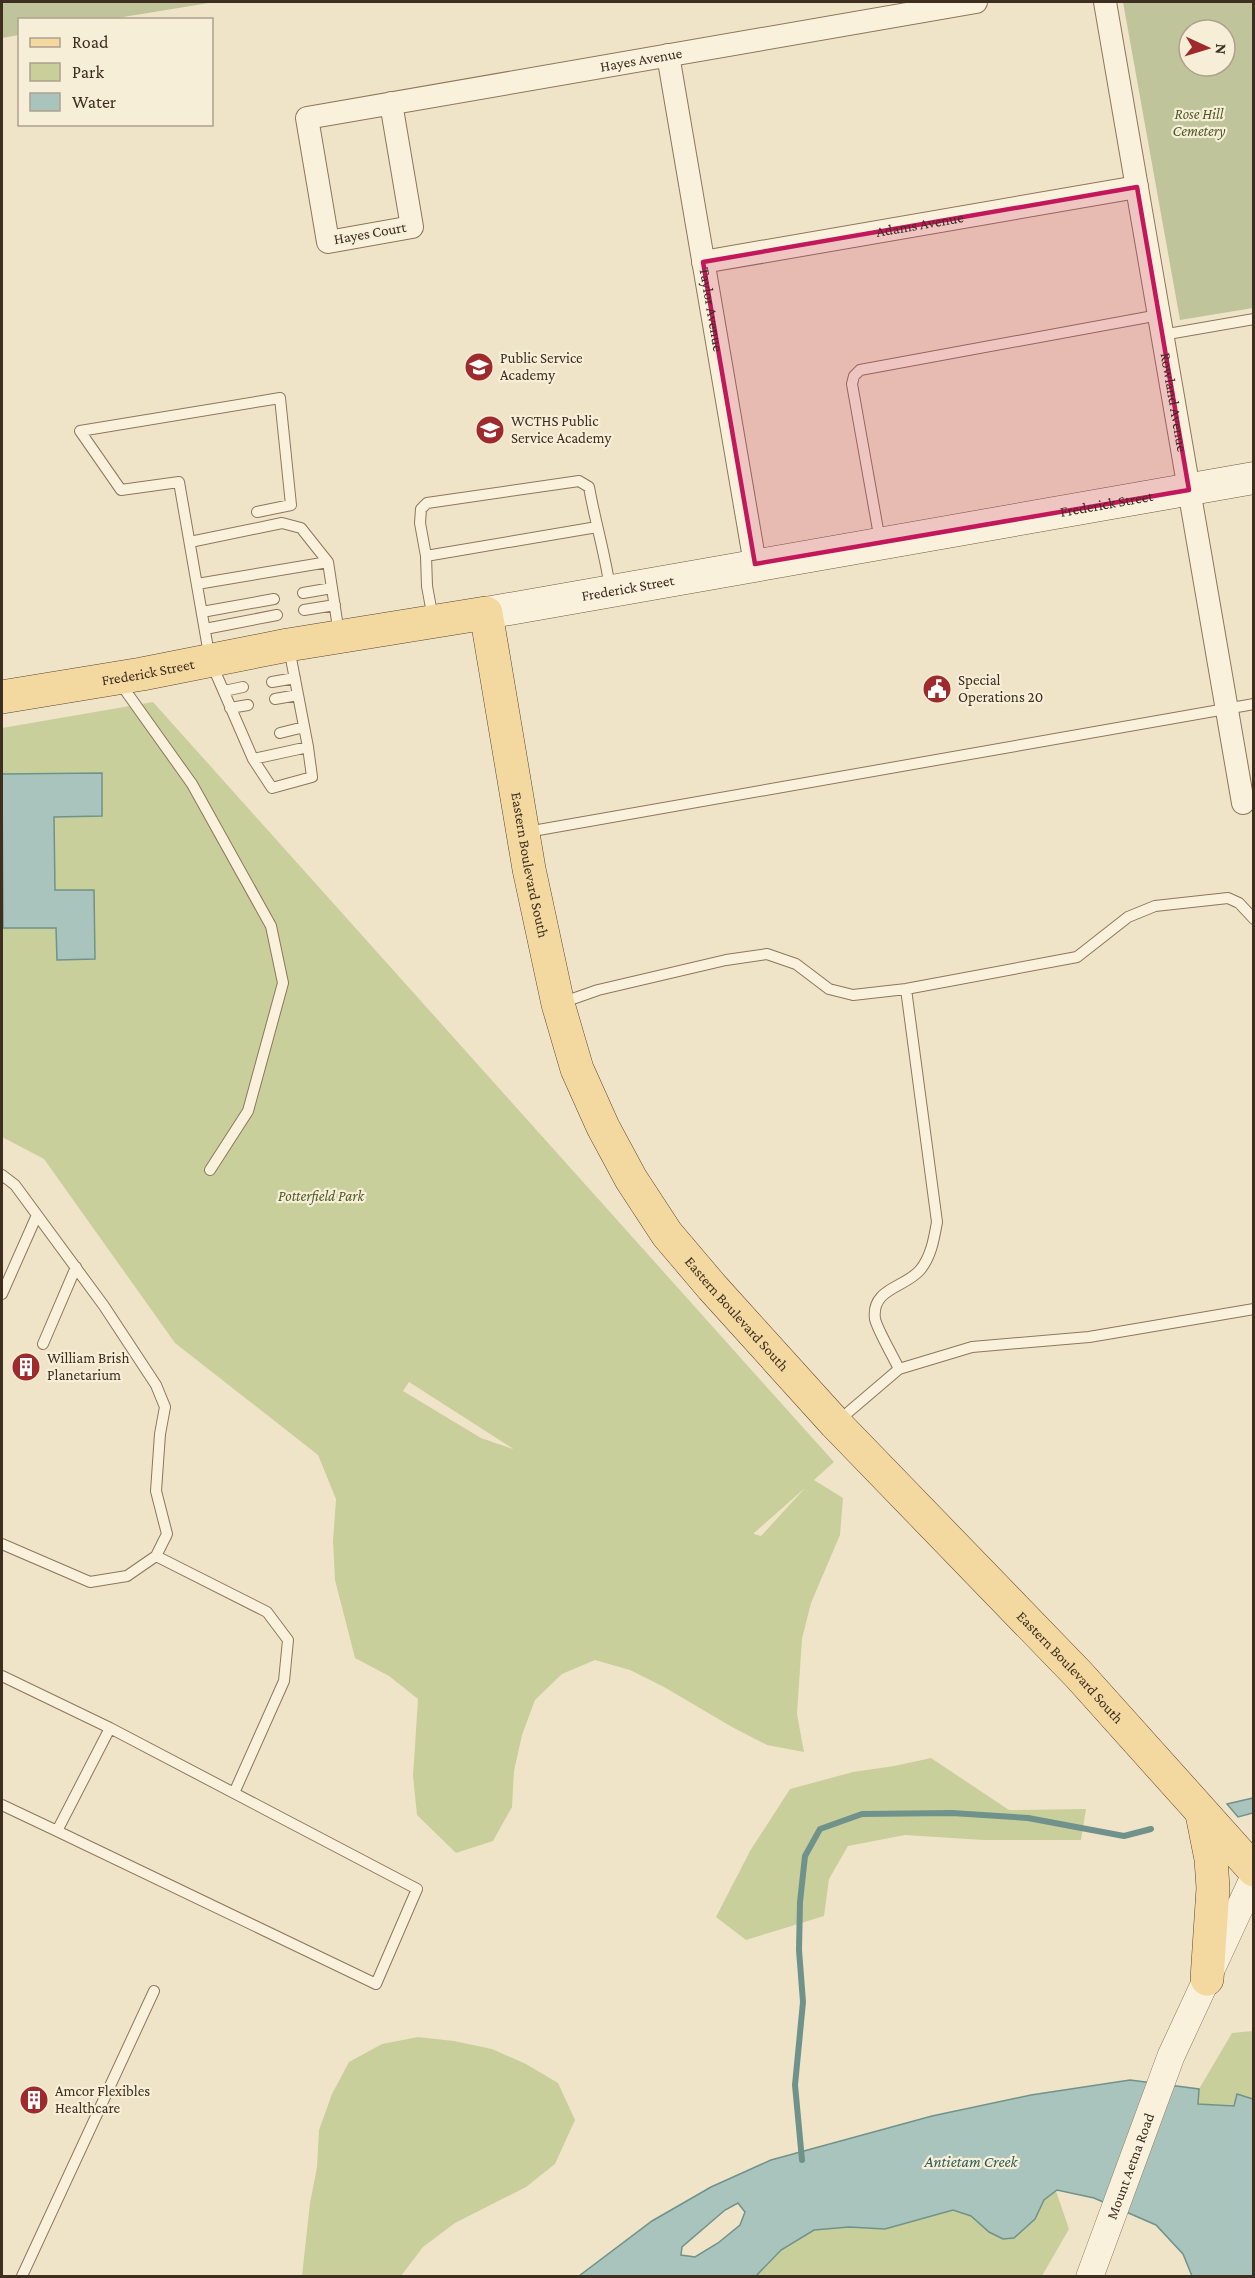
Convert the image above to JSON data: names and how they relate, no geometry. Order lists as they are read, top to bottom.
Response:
{
  "streets": {
    "main road": ["Frederick Street", "Eastern Boulevard South"],
    "street": [
      "Hayes Avenue",
      "Adams Avenue",
      "Hayes Court",
      "Taylor Avenue",
      "Rowland Avenue",
      "Mount Aetna Road"
    ]
  },
  "crossings": [
    ["Hayes Avenue", "Hayes Court"],
    ["Hayes Avenue", "Taylor Avenue"],
    ["Adams Avenue", "Taylor Avenue"],
    ["Adams Avenue", "Rowland Avenue"],
    ["Taylor Avenue", "Frederick Street"],
    ["Rowland Avenue", "Frederick Street"],
    ["Frederick Street", "Eastern Boulevard South"]
  ],
  "water": ["Antietam Creek"],
  "parks": ["Rose Hill Cemetery", "Potterfield Park"],
  "places": {
    "school or university": ["Public Service Academy", "WCTHS Public Service Academy"],
    "public building": ["Special Operations 20"],
    "building": ["William Brish Planetarium", "Amcor Flexibles Healthcare"]
  },
  "legend": ["Road", "Park", "Water"],
  "north": "right"
}
